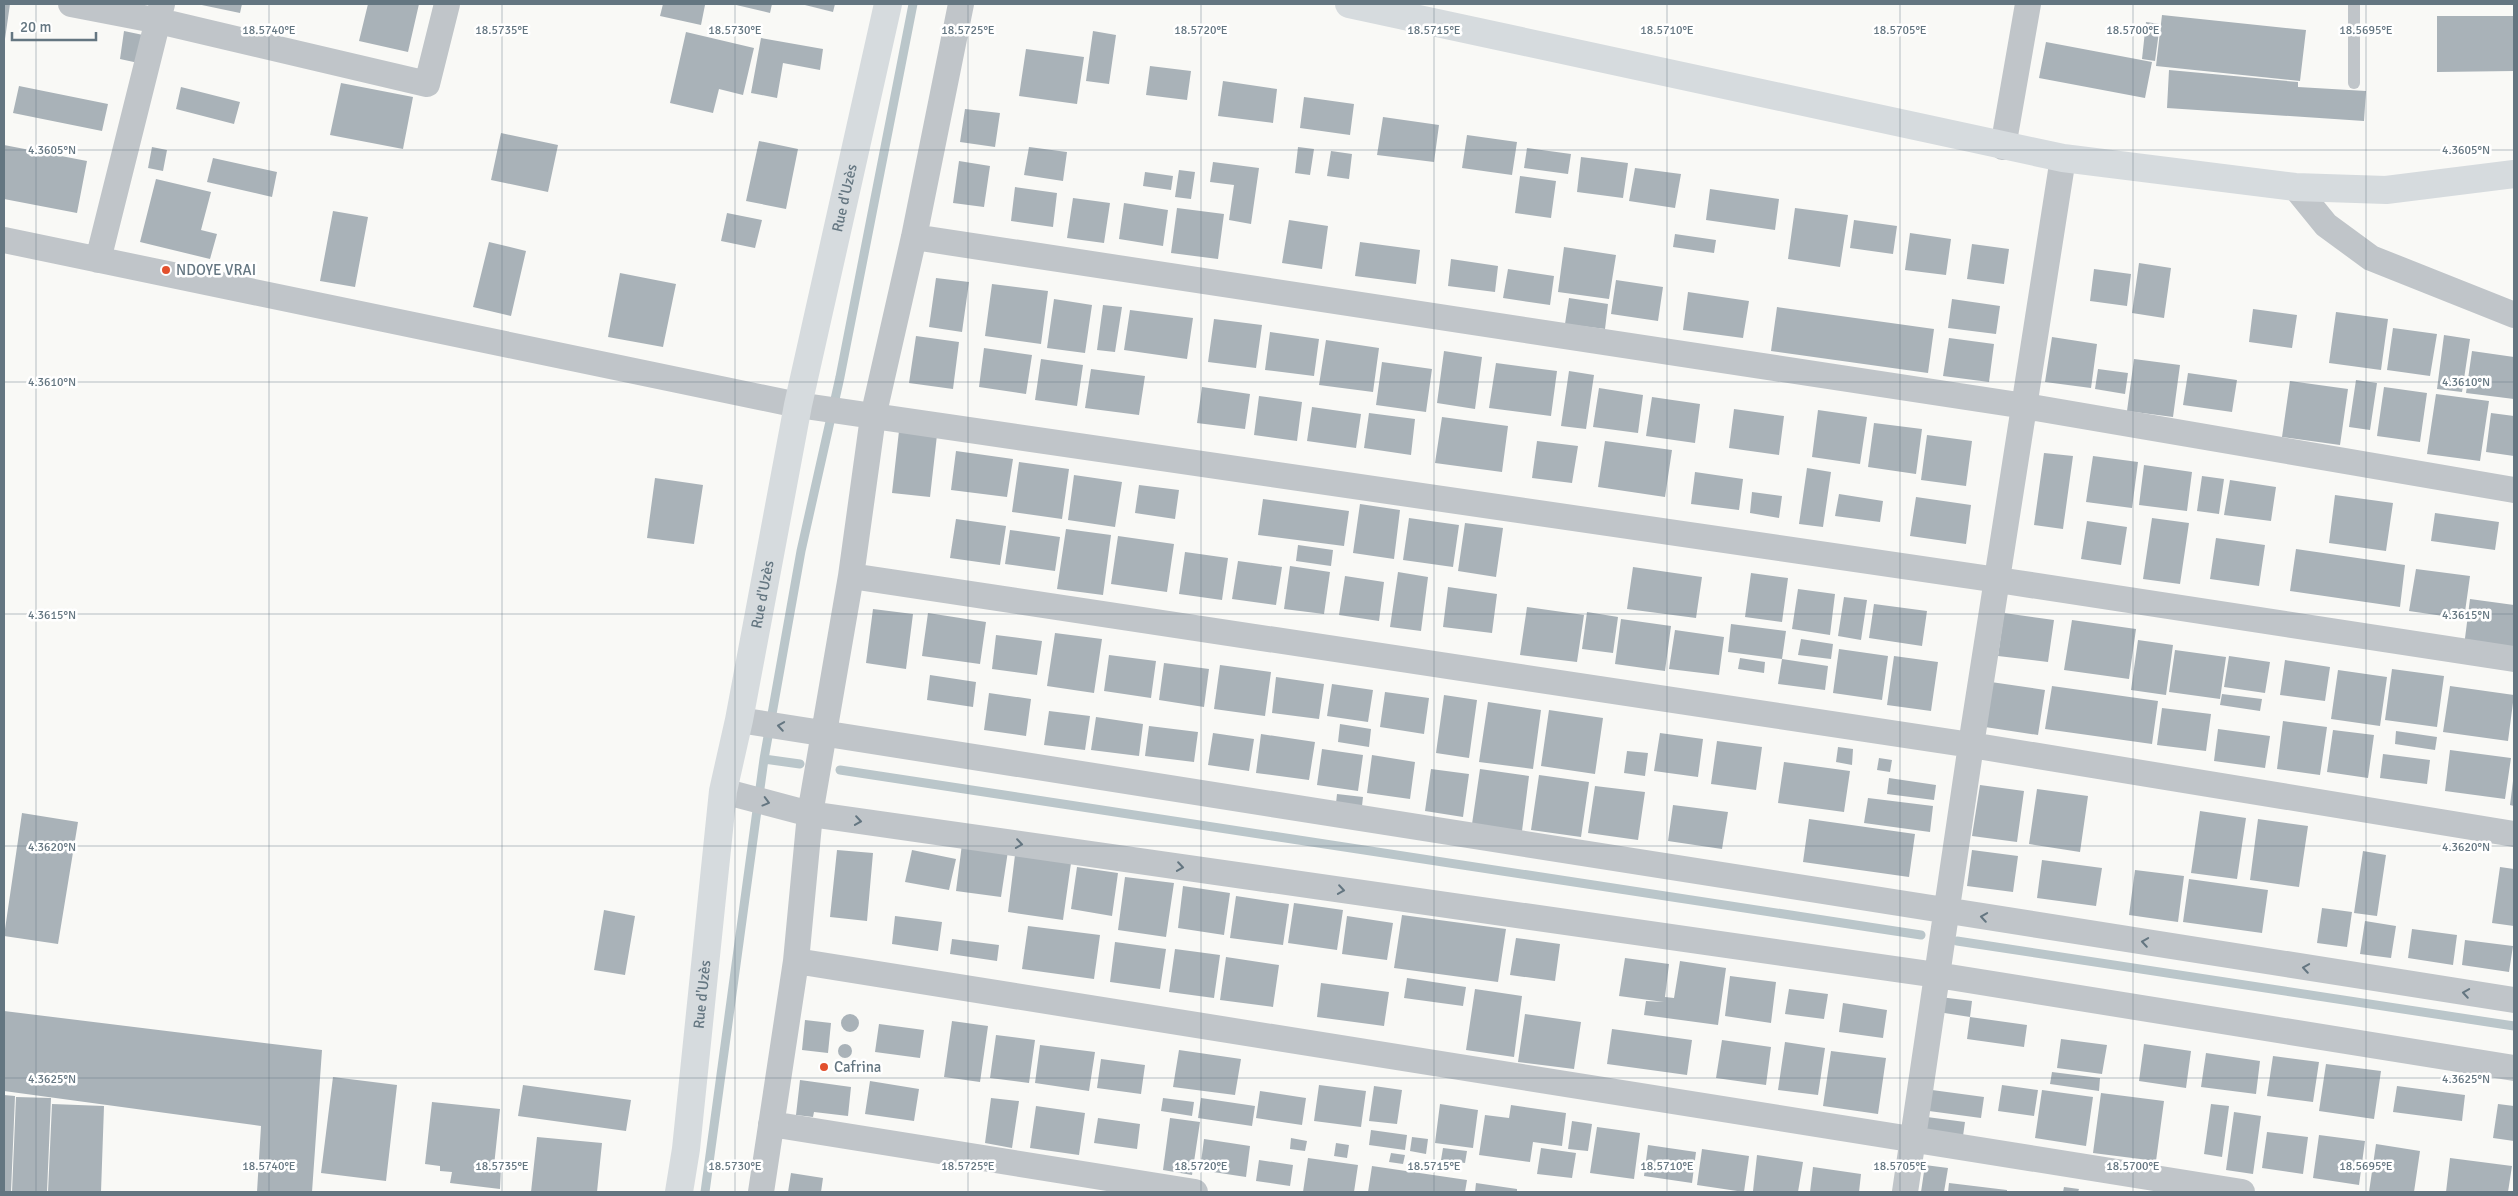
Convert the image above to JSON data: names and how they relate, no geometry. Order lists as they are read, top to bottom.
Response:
{
  "streets": {
    "street": ["Rue d'Uzès"]
  },
  "places": ["NDOYE VRAI", "Cafrina"],
  "scale_bar": "20 m",
  "coordinates": [
    "18.5740°E",
    "18.5735°E",
    "18.5730°E",
    "18.5725°E",
    "18.5720°E",
    "18.5715°E",
    "18.5710°E",
    "18.5705°E",
    "18.5700°E",
    "18.5695°E",
    "4.3605°N",
    "4.3610°N",
    "4.3615°N",
    "4.3620°N",
    "4.3625°N"
  ]
}
